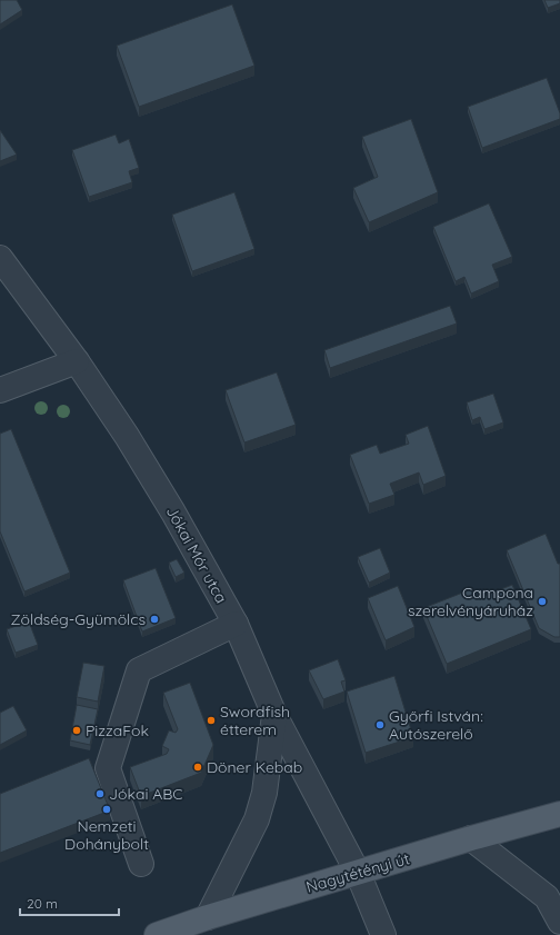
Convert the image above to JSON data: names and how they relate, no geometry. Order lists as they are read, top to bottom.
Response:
{
  "streets": {
    "main road": ["Nagytétényi út"],
    "street": ["Jókai Mór utca"]
  },
  "crossings": [
    ["Jókai Mór utca", "Nagytétényi út"]
  ],
  "places": [
    "Campona szerelvényáruház",
    "Zöldség-Gyümölcs",
    "Swordfish étterem",
    "Győrfi István: Autószerelő",
    "PizzaFok",
    "Döner Kebab",
    "Jókai ABC",
    "Nemzeti Dohánybolt"
  ],
  "scale_bar": "20 m"
}
